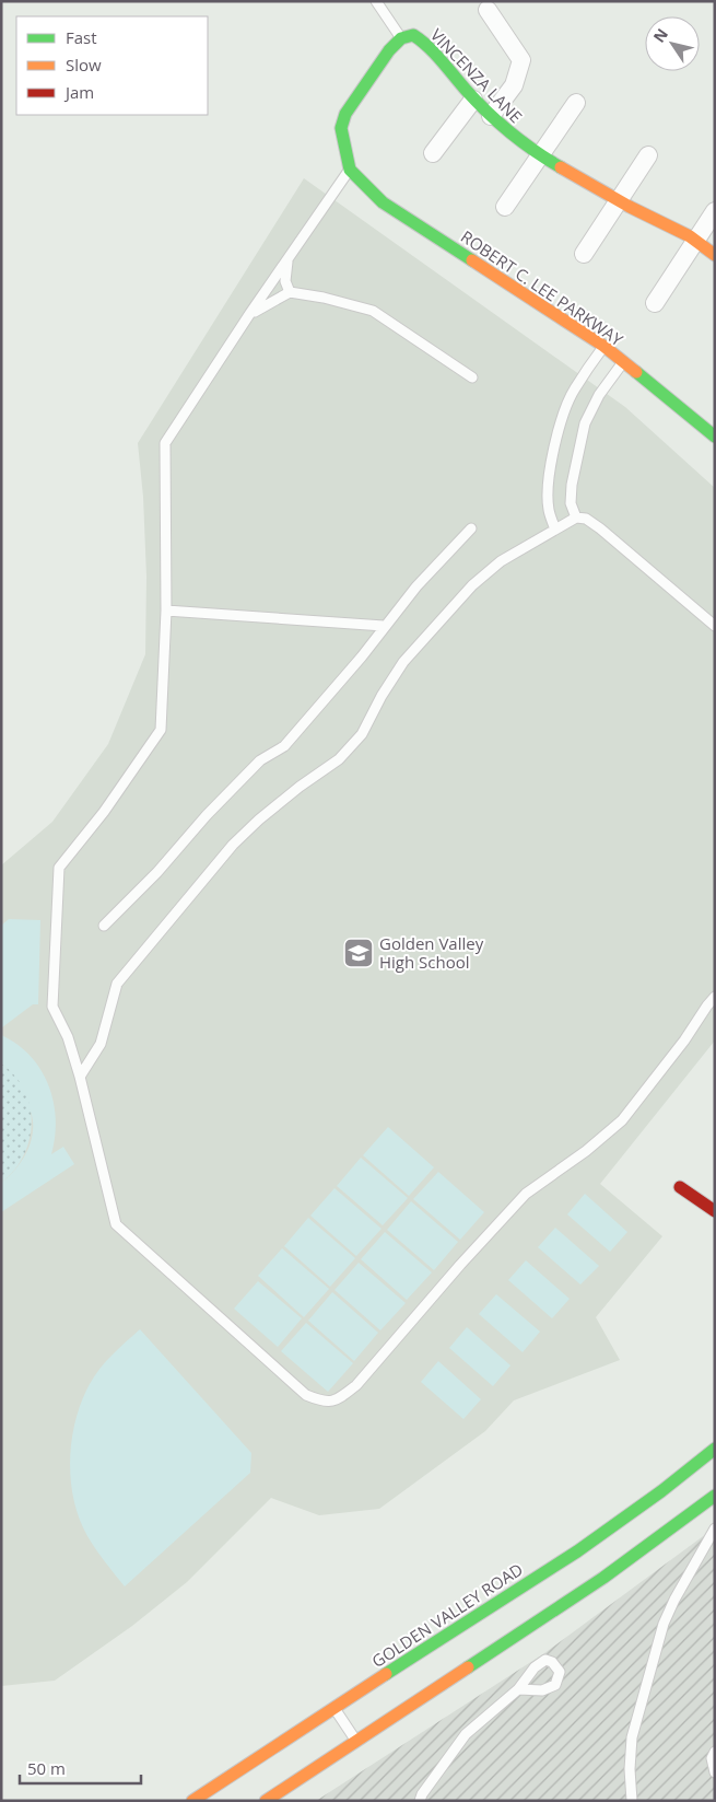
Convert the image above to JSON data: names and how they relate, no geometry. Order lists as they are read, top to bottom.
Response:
{
  "streets": {
    "main road": ["VINCENZA LANE", "ROBERT C. LEE PARKWAY", "GOLDEN VALLEY ROAD"]
  },
  "places": {
    "school or university": ["Golden Valley High School"]
  },
  "legend": ["Fast", "Slow", "Jam"],
  "scale_bar": "50 m",
  "north": "top left"
}
